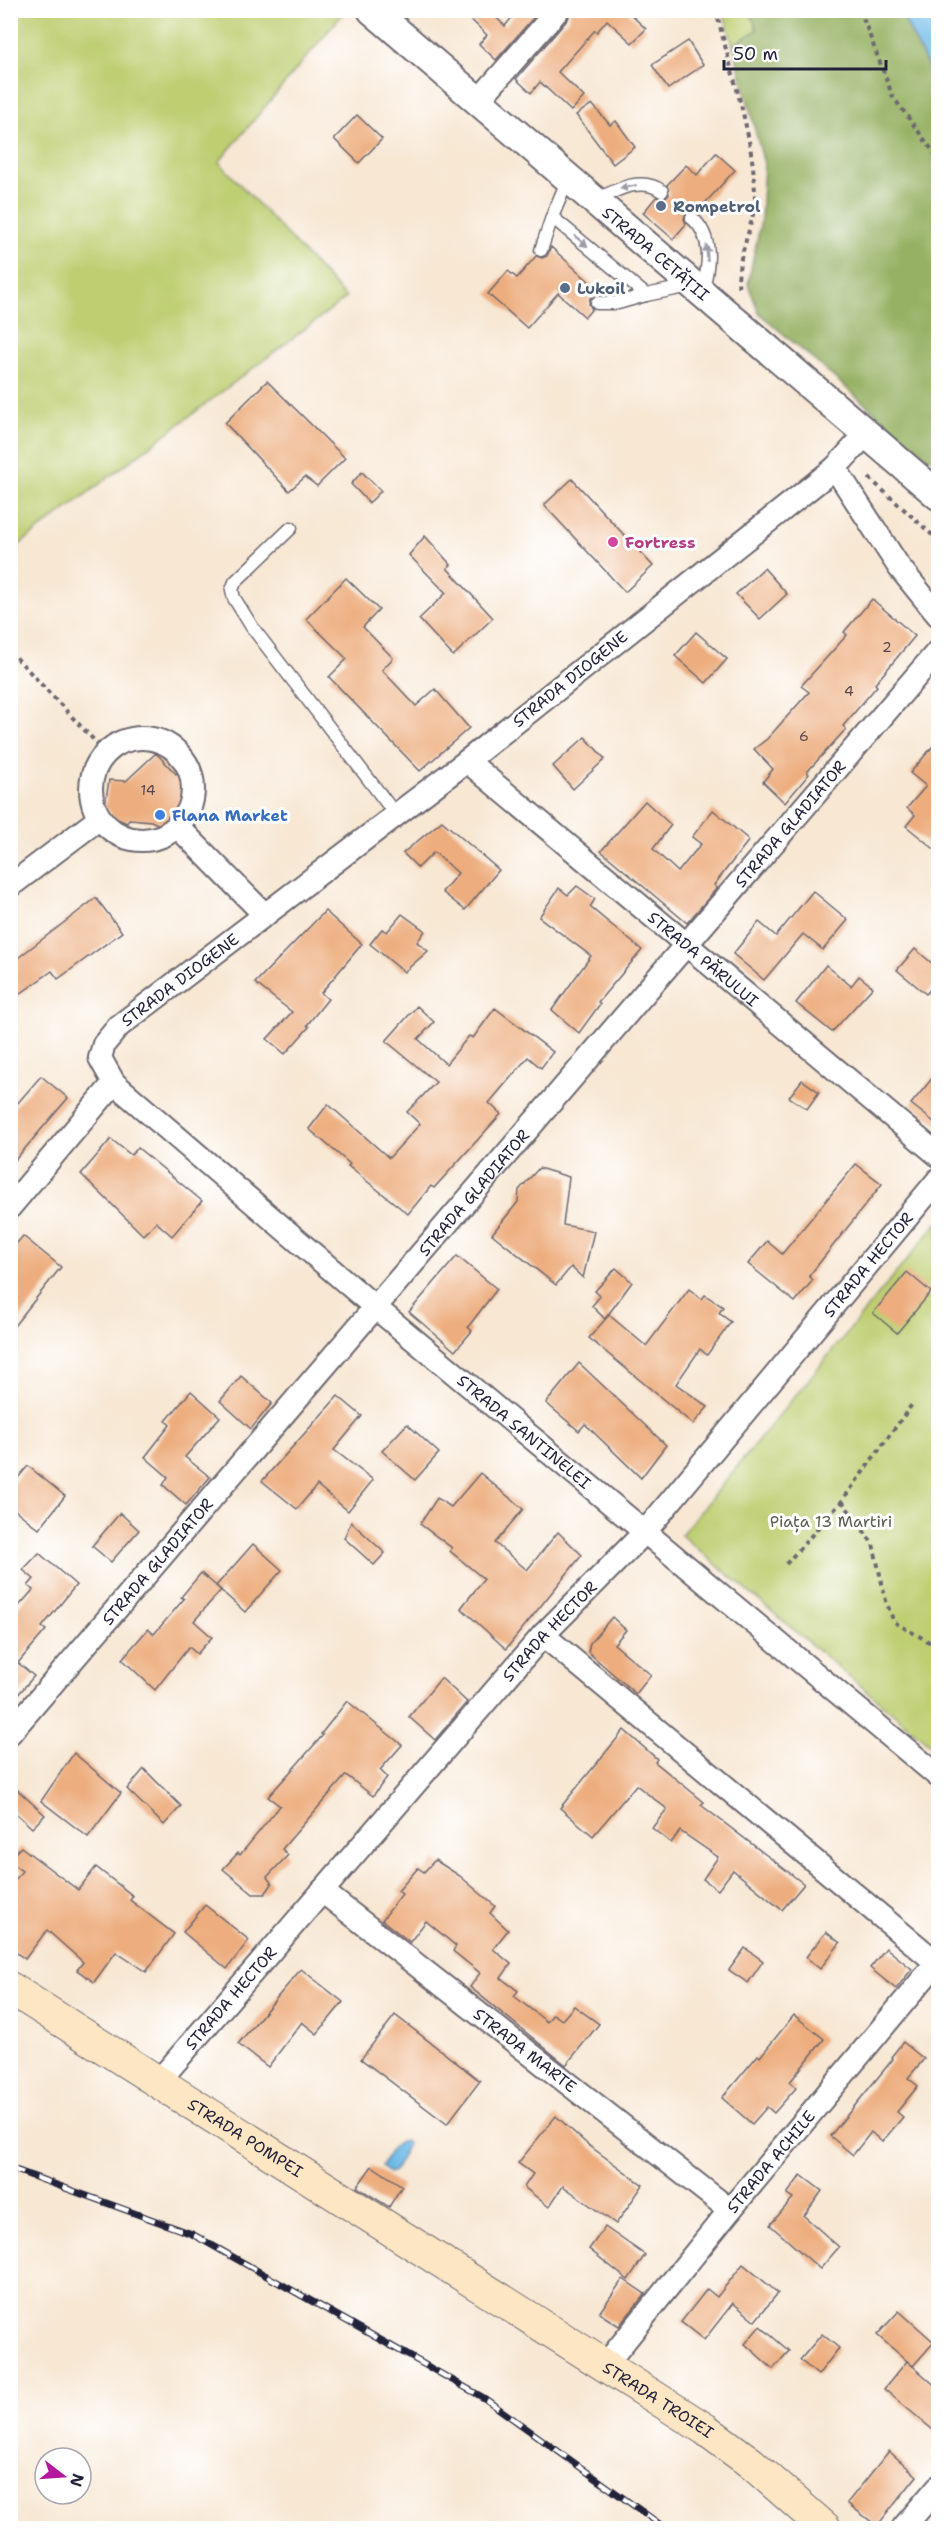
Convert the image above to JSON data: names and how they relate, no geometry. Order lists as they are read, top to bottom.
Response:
{
  "streets": {
    "main road": ["STRADA POMPEI", "STRADA TROIEI"],
    "street": [
      "STRADA CETĂȚII",
      "STRADA DIOGENE",
      "STRADA GLADIATOR",
      "STRADA PĂRULUI",
      "STRADA HECTOR",
      "STRADA SANTINELEI",
      "STRADA MARTE",
      "STRADA ACHILE"
    ]
  },
  "crossings": [
    ["STRADA CETĂȚII", "STRADA DIOGENE"],
    ["STRADA DIOGENE", "STRADA PĂRULUI"],
    ["STRADA DIOGENE", "STRADA SANTINELEI"],
    ["STRADA GLADIATOR", "STRADA PĂRULUI"],
    ["STRADA GLADIATOR", "STRADA SANTINELEI"],
    ["STRADA HECTOR", "STRADA SANTINELEI"],
    ["STRADA HECTOR", "STRADA MARTE"],
    ["STRADA HECTOR", "STRADA POMPEI"],
    ["STRADA MARTE", "STRADA ACHILE"],
    ["STRADA POMPEI", "STRADA TROIEI"],
    ["STRADA ACHILE", "STRADA TROIEI"]
  ],
  "parks": ["Piața 13 Martiri"],
  "places": [
    "Rompetrol",
    "Lukoil",
    "Fortress",
    "Flana Market"
  ],
  "house_numbers": [
    "2",
    "4",
    "6",
    "14"
  ],
  "scale_bar": "50 m",
  "north": "right"
}
